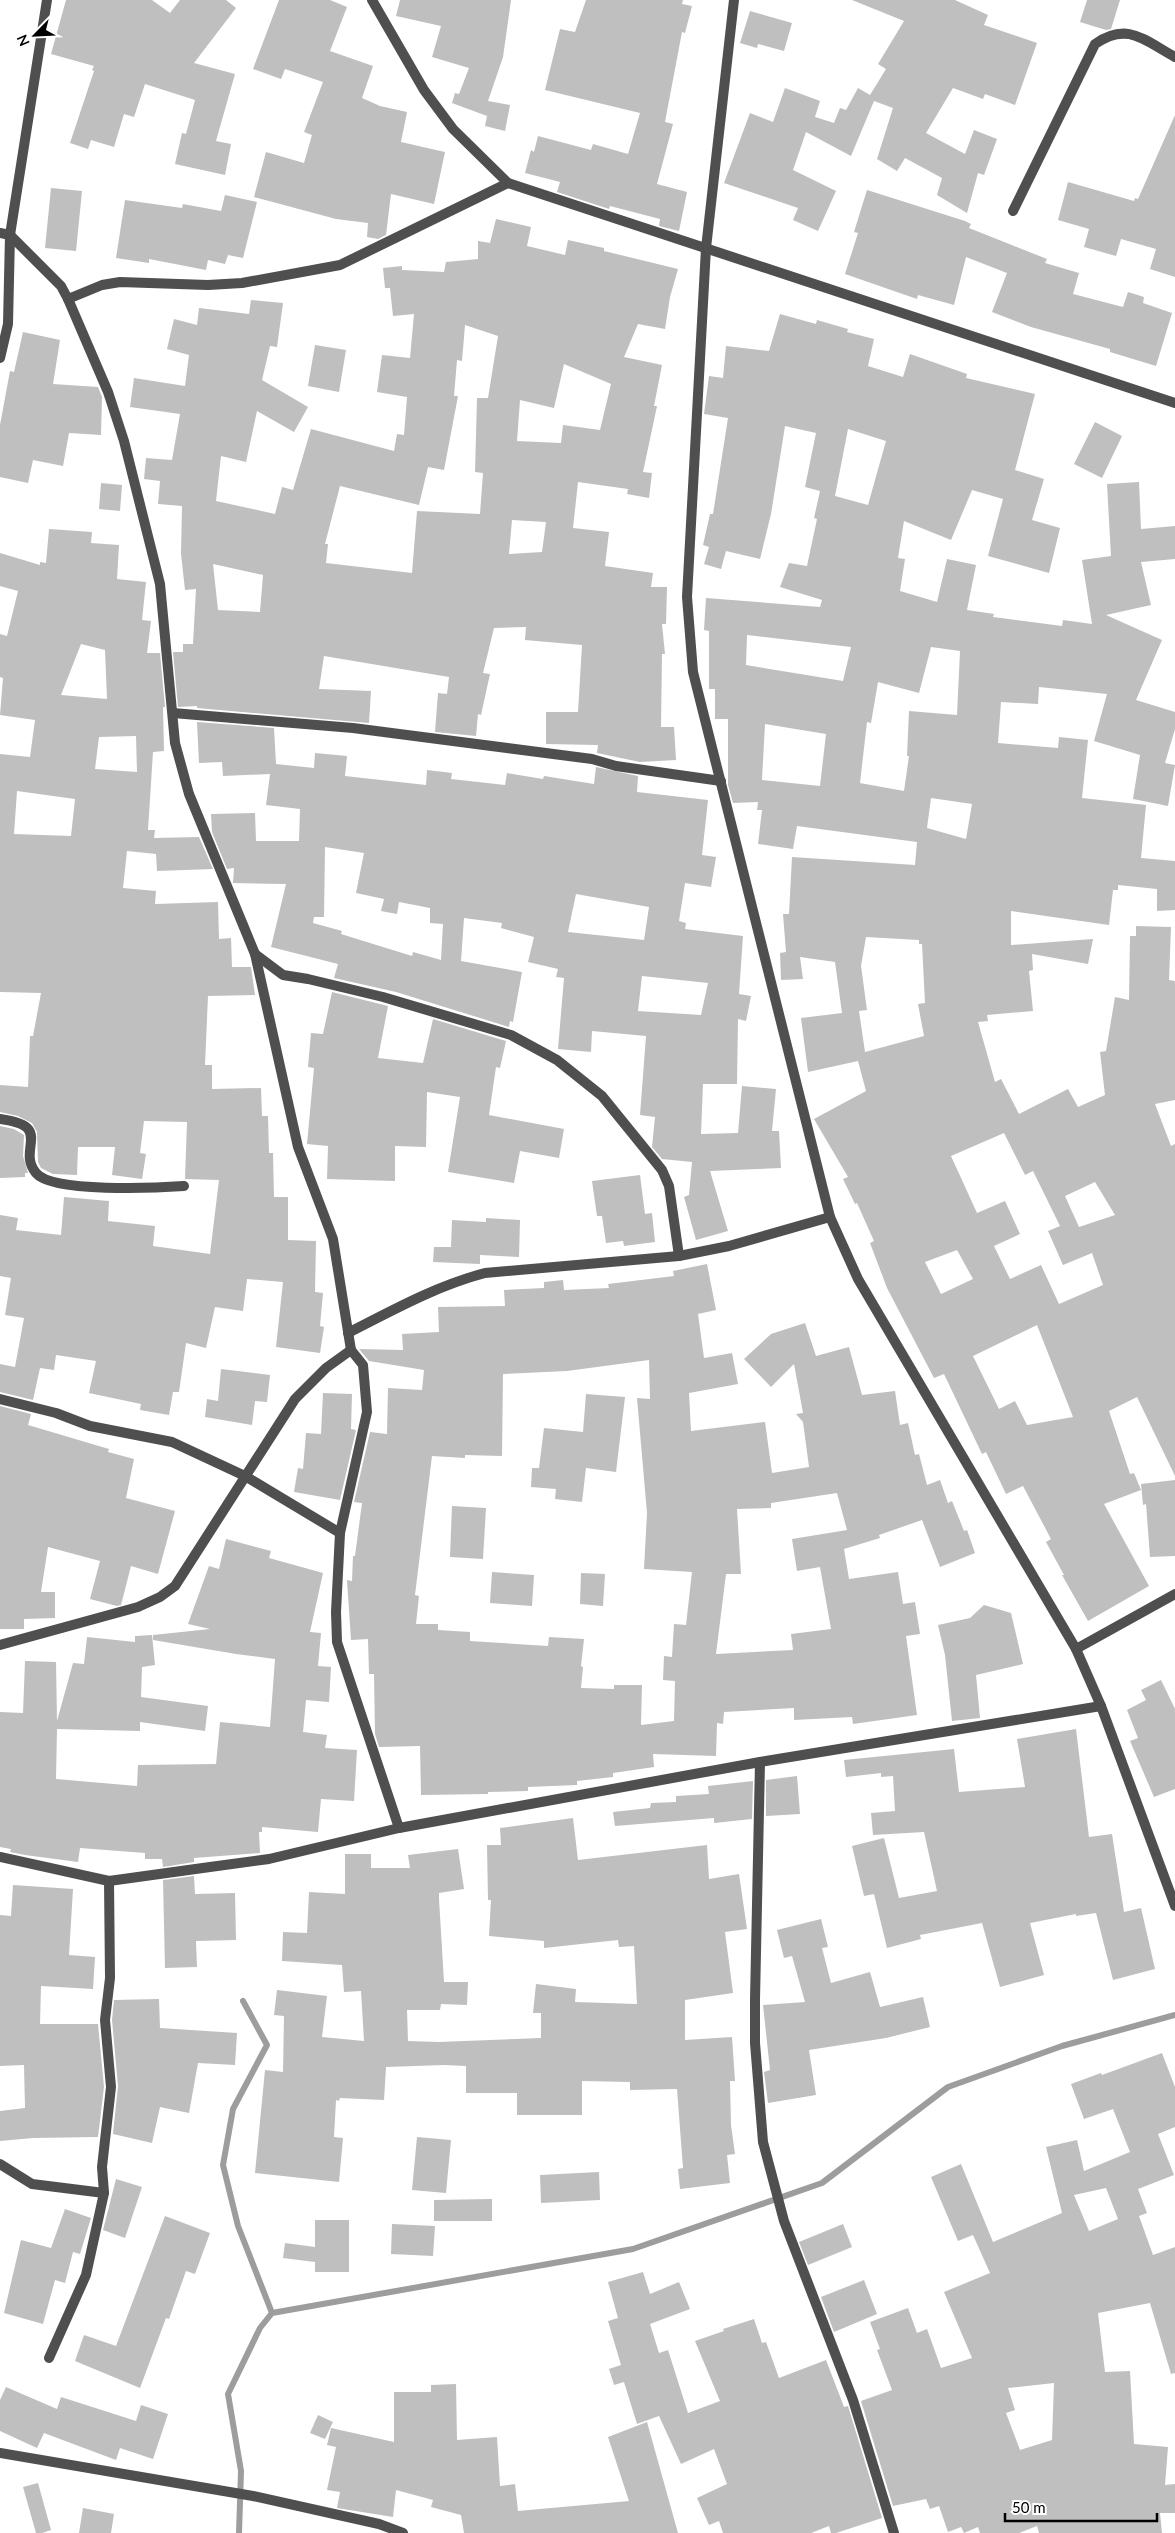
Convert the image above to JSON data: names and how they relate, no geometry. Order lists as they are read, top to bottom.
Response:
{
  "scale_bar": "50 m",
  "north": "bottom left"
}
